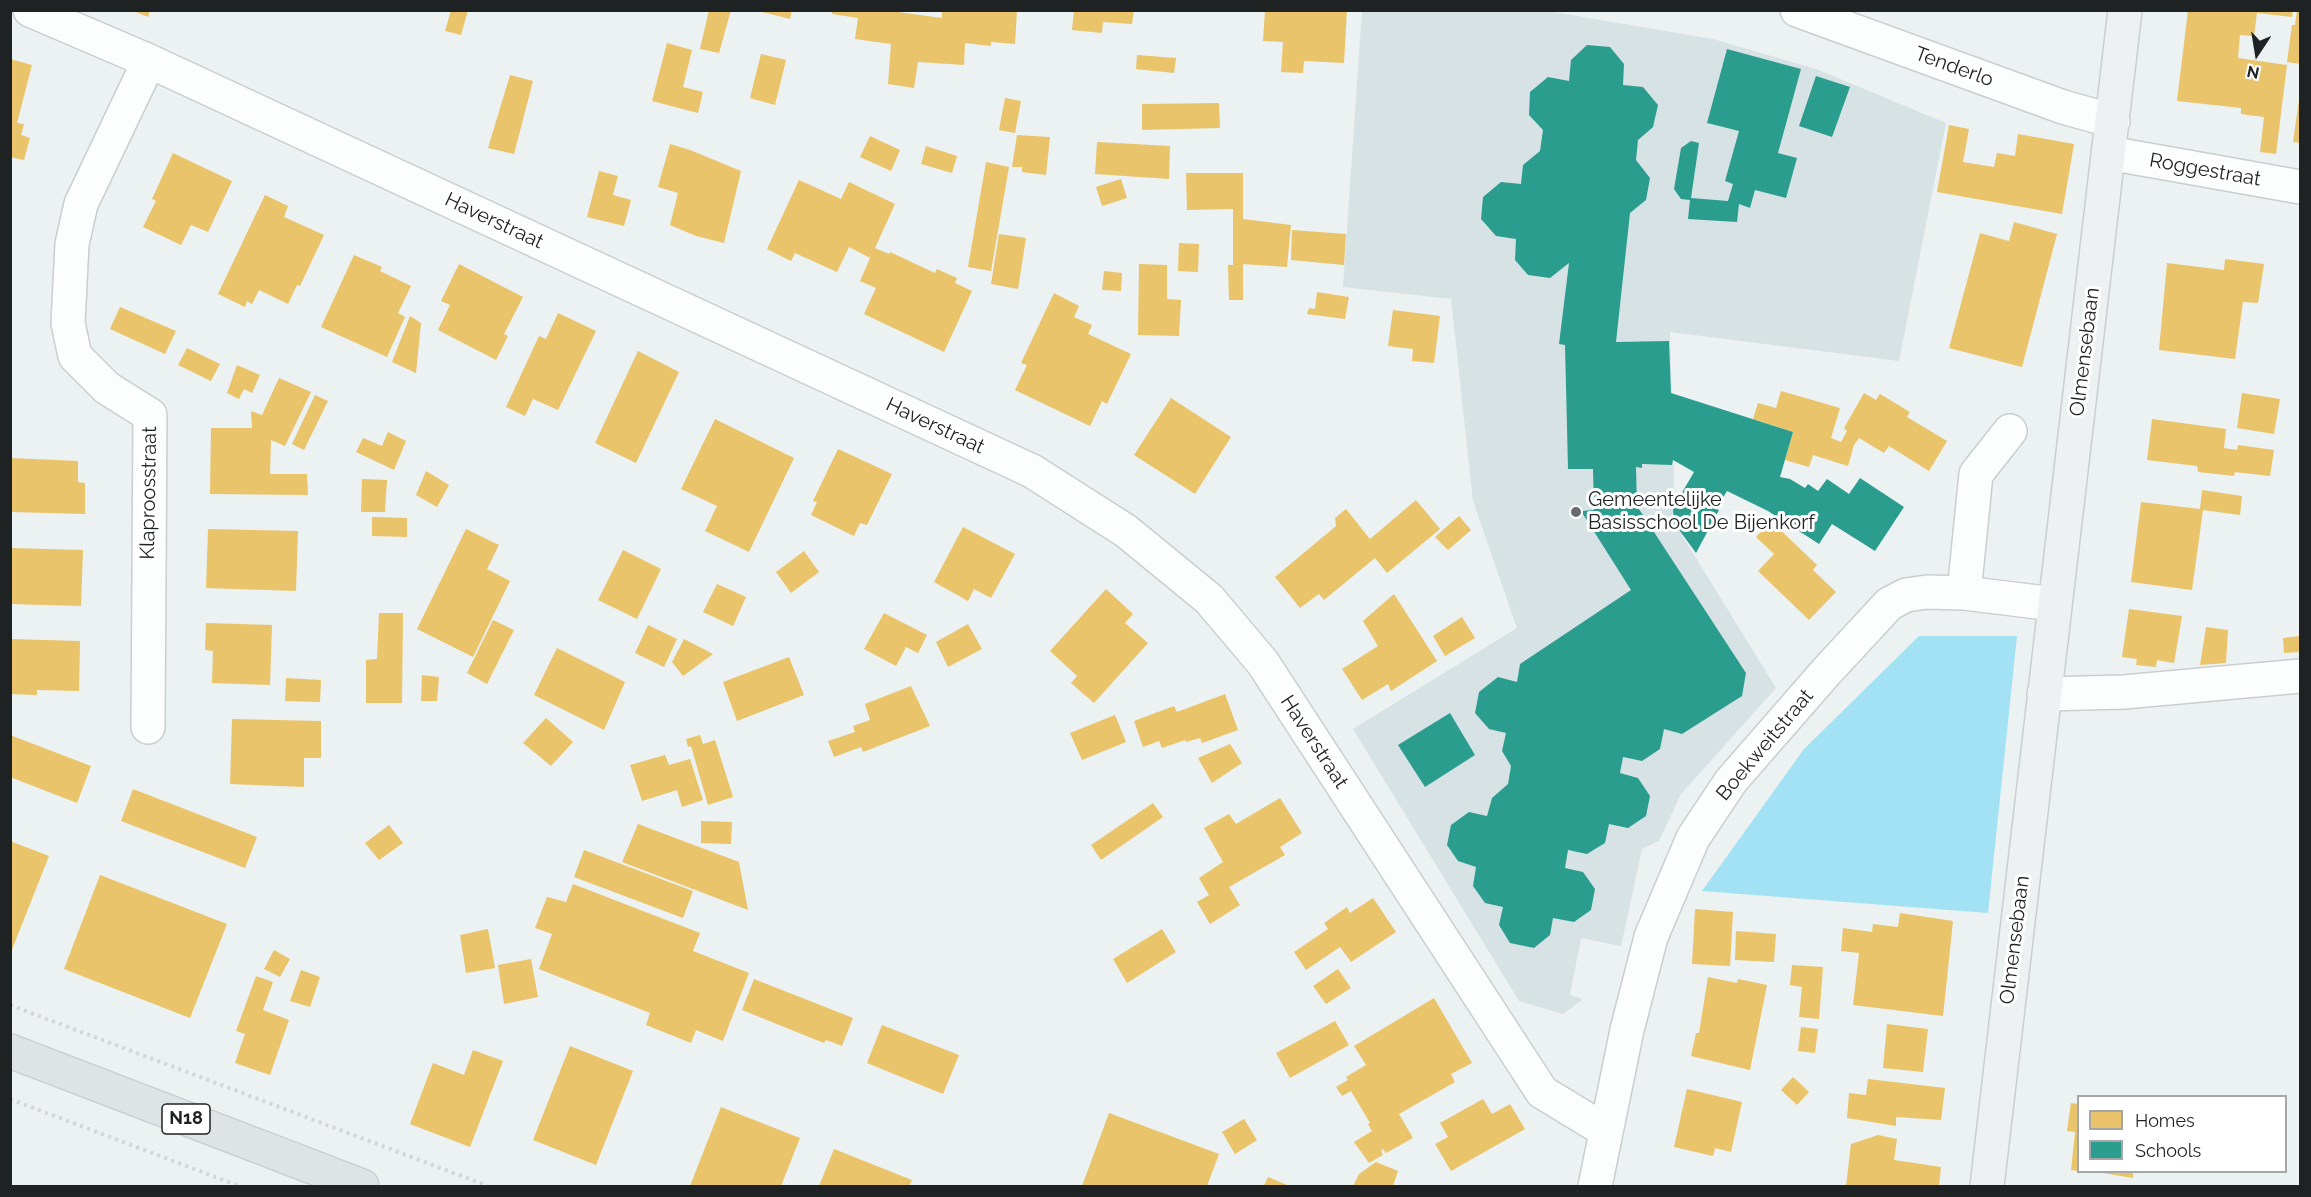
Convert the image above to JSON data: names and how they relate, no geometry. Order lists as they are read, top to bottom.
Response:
{
  "streets": {
    "main road": ["N18"],
    "street": [
      "Tenderlo",
      "Roggestraat",
      "Haverstraat",
      "Olmensebaan",
      "Klaproosstraat",
      "Boekweitstraat"
    ]
  },
  "crossings": [
    ["Tenderlo", "Olmensebaan"],
    ["Roggestraat", "Olmensebaan"],
    ["Haverstraat", "Klaproosstraat"],
    ["Haverstraat", "Boekweitstraat"],
    ["Olmensebaan", "Boekweitstraat"]
  ],
  "places": ["Gemeentelijke Basisschool De Bijenkorf"],
  "legend": ["Homes", "Schools"],
  "north": "bottom"
}
